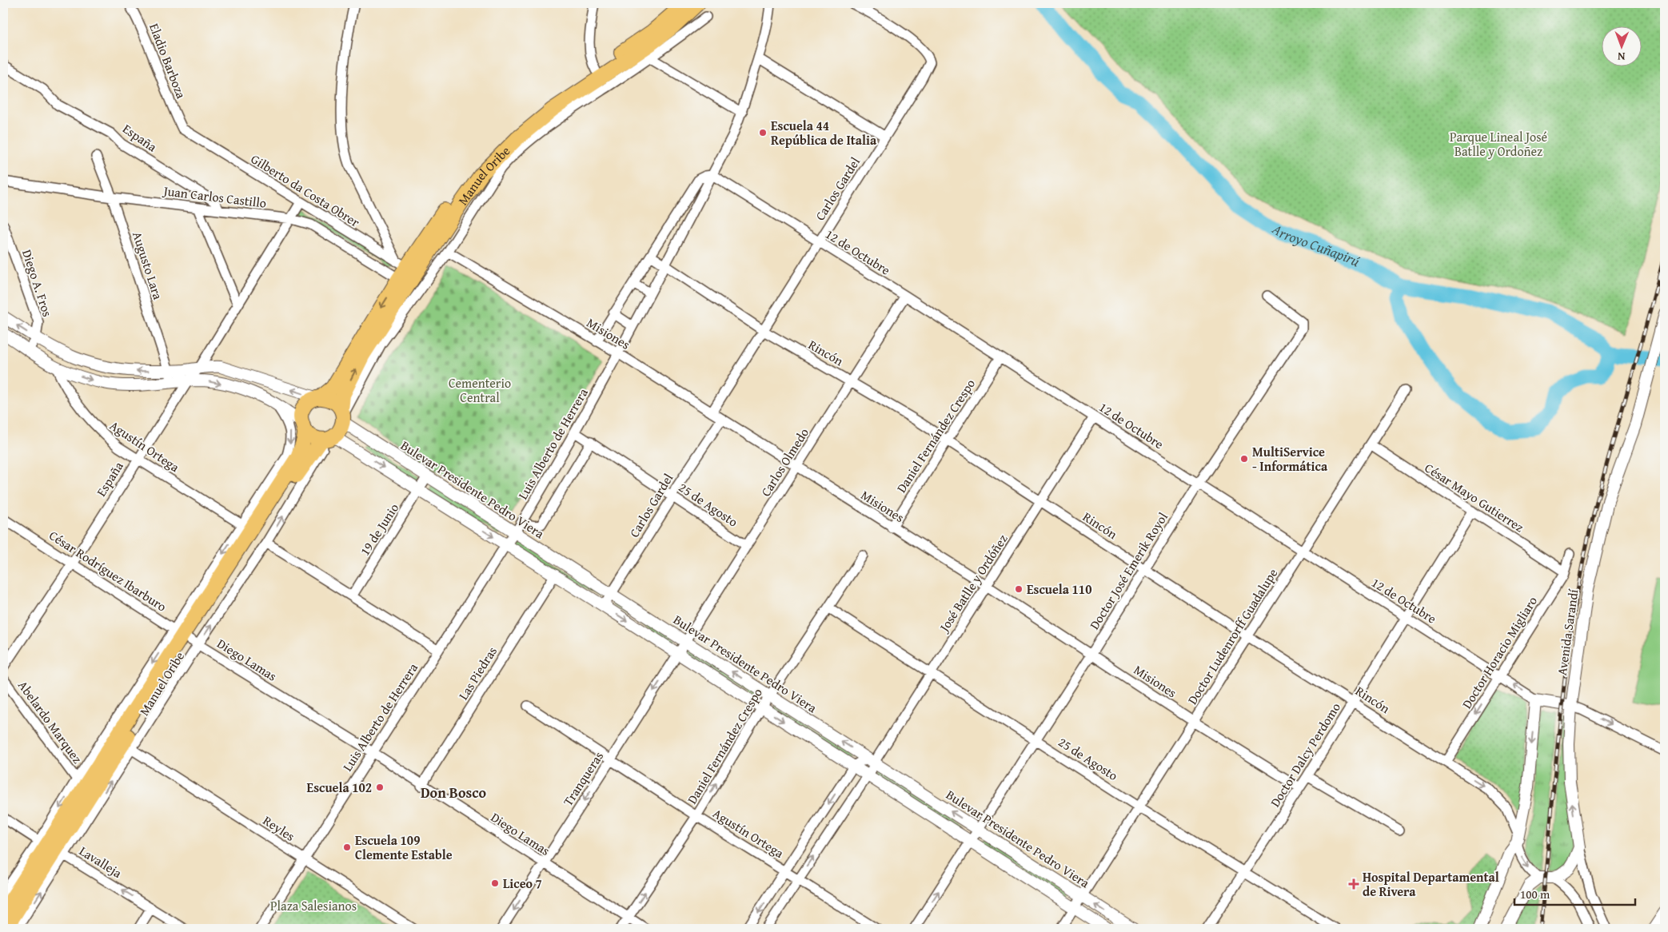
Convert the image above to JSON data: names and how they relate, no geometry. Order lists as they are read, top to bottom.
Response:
{
  "streets": {
    "highway": ["Manuel Oribe"],
    "street": [
      "Eladio Barboza",
      "España",
      "Carlos Gardel",
      "Gilberto da Costa Obrer",
      "Juan Carlos Castillo",
      "12 de Octubre",
      "Augusto Lara",
      "Diego A. Fros",
      "Misiones",
      "Rincón",
      "Daniel Fernández Crespo",
      "Luis Alberto de Herrera",
      "Agustín Ortega",
      "Carlos Olmedo",
      "Bulevar Presidente Pedro Viera",
      "César Mayo Gutierrez",
      "25 de Agosto",
      "19 de Junio",
      "César Rodríguez Ibarburo",
      "Doctor José Emerik Royol",
      "José Batlle y Ordóñez",
      "Avenida Sarandí",
      "Doctor Ludenrorff Guadalupe",
      "Doctor Horacio Migliaro",
      "Diego Lamas",
      "Las Piedras",
      "Abelardo Marquez",
      "Doctor Dalcy Perdomo",
      "Tranqueras",
      "Reyles",
      "Lavalleja"
    ]
  },
  "crossings": [
    ["Eladio Barboza", "Gilberto da Costa Obrer"],
    ["España", "Gilberto da Costa Obrer"],
    ["España", "Juan Carlos Castillo"],
    ["España", "Agustín Ortega"],
    ["España", "César Rodríguez Ibarburo"],
    ["Manuel Oribe", "Gilberto da Costa Obrer"],
    ["Manuel Oribe", "Juan Carlos Castillo"],
    ["Manuel Oribe", "Misiones"],
    ["Manuel Oribe", "Bulevar Presidente Pedro Viera"],
    ["Manuel Oribe", "César Rodríguez Ibarburo"],
    ["Manuel Oribe", "Diego Lamas"],
    ["Manuel Oribe", "Reyles"],
    ["Manuel Oribe", "Lavalleja"],
    ["Carlos Gardel", "12 de Octubre"],
    ["Carlos Gardel", "Misiones"],
    ["Carlos Gardel", "Rincón"],
    ["Carlos Gardel", "Bulevar Presidente Pedro Viera"],
    ["Carlos Gardel", "25 de Agosto"],
    ["Gilberto da Costa Obrer", "Juan Carlos Castillo"],
    ["Juan Carlos Castillo", "Augusto Lara"],
    ["12 de Octubre", "Daniel Fernández Crespo"],
    ["12 de Octubre", "Luis Alberto de Herrera"],
    ["12 de Octubre", "Carlos Olmedo"],
    ["12 de Octubre", "Doctor José Emerik Royol"],
    ["12 de Octubre", "José Batlle y Ordóñez"],
    ["12 de Octubre", "Doctor Ludenrorff Guadalupe"],
    ["12 de Octubre", "Doctor Horacio Migliaro"],
    ["12 de Octubre", "Doctor Dalcy Perdomo"],
    ["Misiones", "Daniel Fernández Crespo"],
    ["Misiones", "Luis Alberto de Herrera"],
    ["Misiones", "Carlos Olmedo"],
    ["Misiones", "Doctor José Emerik Royol"],
    ["Misiones", "José Batlle y Ordóñez"],
    ["Misiones", "Doctor Ludenrorff Guadalupe"],
    ["Misiones", "Doctor Dalcy Perdomo"],
    ["Rincón", "Daniel Fernández Crespo"],
    ["Rincón", "Luis Alberto de Herrera"],
    ["Rincón", "Carlos Olmedo"],
    ["Rincón", "Doctor José Emerik Royol"],
    ["Rincón", "José Batlle y Ordóñez"],
    ["Rincón", "Doctor Ludenrorff Guadalupe"],
    ["Rincón", "Doctor Horacio Migliaro"],
    ["Rincón", "Doctor Dalcy Perdomo"],
    ["Daniel Fernández Crespo", "Agustín Ortega"],
    ["Daniel Fernández Crespo", "Bulevar Presidente Pedro Viera"],
    ["Daniel Fernández Crespo", "25 de Agosto"],
    ["Daniel Fernández Crespo", "Diego Lamas"],
    ["Luis Alberto de Herrera", "Bulevar Presidente Pedro Viera"],
    ["Luis Alberto de Herrera", "25 de Agosto"],
    ["Luis Alberto de Herrera", "Diego Lamas"],
    ["Luis Alberto de Herrera", "Reyles"],
    ["Agustín Ortega", "José Batlle y Ordóñez"],
    ["Agustín Ortega", "Tranqueras"],
    ["Carlos Olmedo", "Bulevar Presidente Pedro Viera"],
    ["Carlos Olmedo", "25 de Agosto"],
    ["Carlos Olmedo", "Tranqueras"],
    ["Bulevar Presidente Pedro Viera", "19 de Junio"],
    ["Bulevar Presidente Pedro Viera", "Doctor José Emerik Royol"],
    ["Bulevar Presidente Pedro Viera", "José Batlle y Ordóñez"],
    ["Bulevar Presidente Pedro Viera", "Doctor Ludenrorff Guadalupe"],
    ["Bulevar Presidente Pedro Viera", "Tranqueras"],
    ["César Mayo Gutierrez", "Doctor Ludenrorff Guadalupe"],
    ["César Mayo Gutierrez", "Doctor Horacio Migliaro"],
    ["César Mayo Gutierrez", "Doctor Dalcy Perdomo"],
    ["25 de Agosto", "Doctor José Emerik Royol"],
    ["25 de Agosto", "José Batlle y Ordóñez"],
    ["25 de Agosto", "Doctor Ludenrorff Guadalupe"],
    ["25 de Agosto", "Doctor Dalcy Perdomo"],
    ["César Rodríguez Ibarburo", "Diego Lamas"],
    ["Diego Lamas", "Las Piedras"],
    ["Diego Lamas", "Tranqueras"]
  ],
  "one_way": ["Daniel Fernández Crespo", "Tranqueras", "Lavalleja"],
  "districts": ["Don Bosco"],
  "water": ["Arroyo Cuñapirú"],
  "parks": ["Parque Lineal José Batlle y Ordoñez", "Cementerio Central", "Plaza Salesianos"],
  "places": {
    "other": [
      "Escuela 44 República de Italia",
      "MultiService - Informática",
      "Escuela 110",
      "Escuela 102",
      "Escuela 109 Clemente Estable",
      "Liceo 7"
    ],
    "health": ["Hospital Departamental de Rivera"]
  },
  "scale_bar": "100 m",
  "north": "bottom"
}
